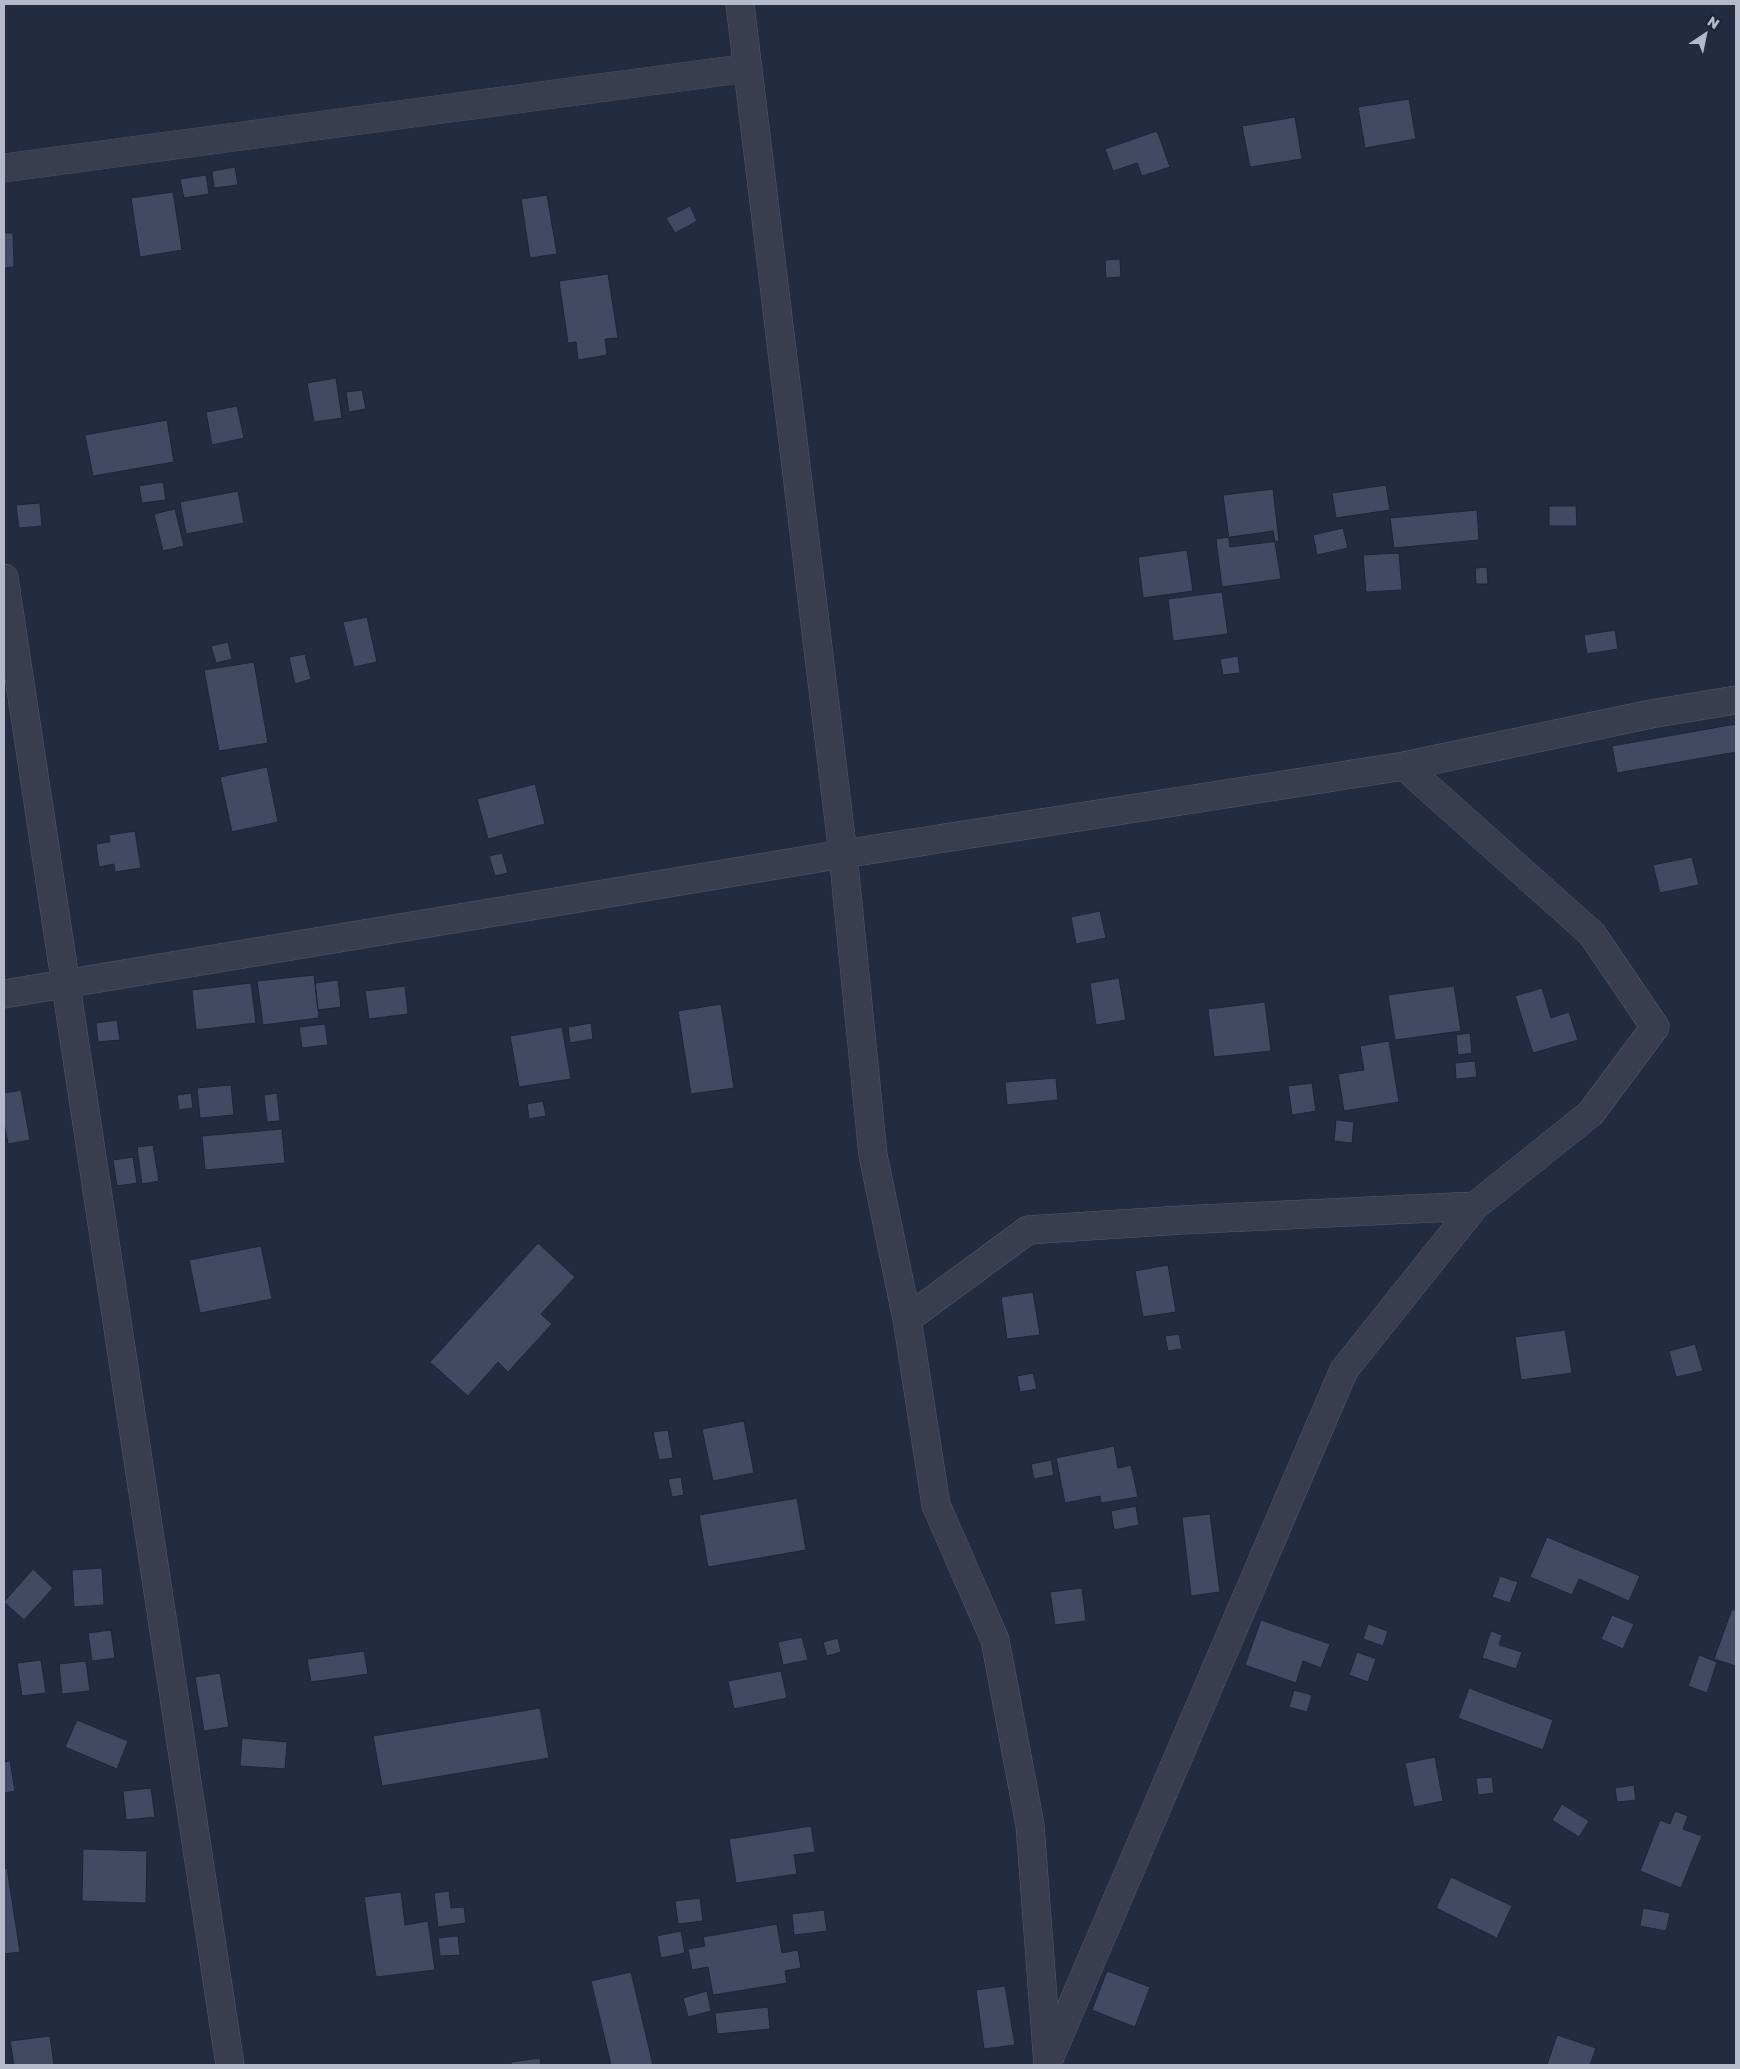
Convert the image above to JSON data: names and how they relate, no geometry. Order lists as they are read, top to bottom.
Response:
{
  "north": "top right"
}
